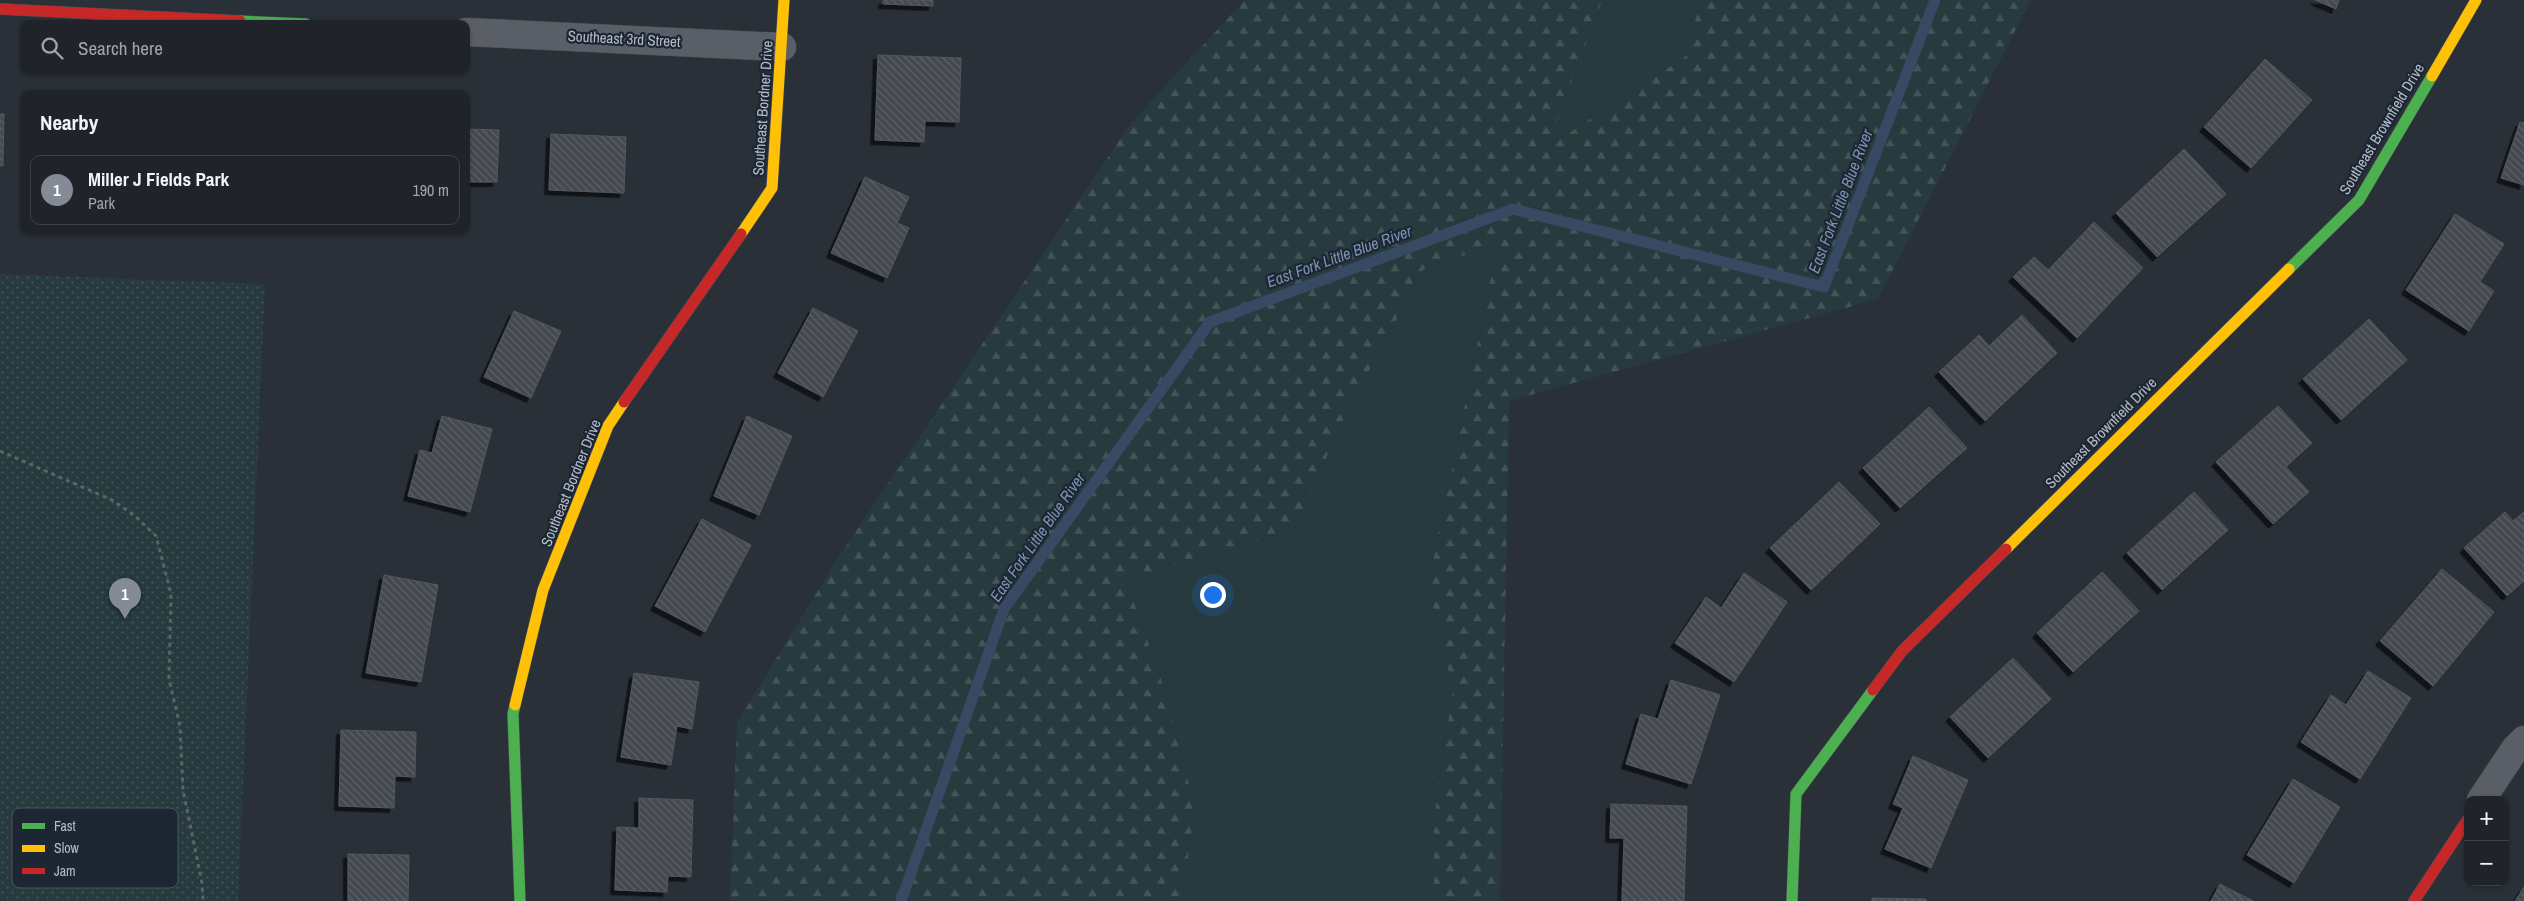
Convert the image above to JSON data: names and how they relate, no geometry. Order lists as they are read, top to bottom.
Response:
{
  "streets": {
    "street": ["Southeast 3rd Street", "Southeast Bordner Drive", "Southeast Brownfield Drive"]
  },
  "crossings": [
    ["Southeast 3rd Street", "Southeast Bordner Drive"]
  ],
  "water": ["East Fork Little Blue River"],
  "legend": ["Fast", "Slow", "Jam"],
  "page": {
    "search": "Search here",
    "heading": "Nearby",
    "list": [
      {
        "mark": "1",
        "name": "Miller J Fields Park",
        "note": "Park",
        "value": "190 m"
      }
    ],
    "pins": "1",
    "map_buttons": ["+", "−"]
  }
}
